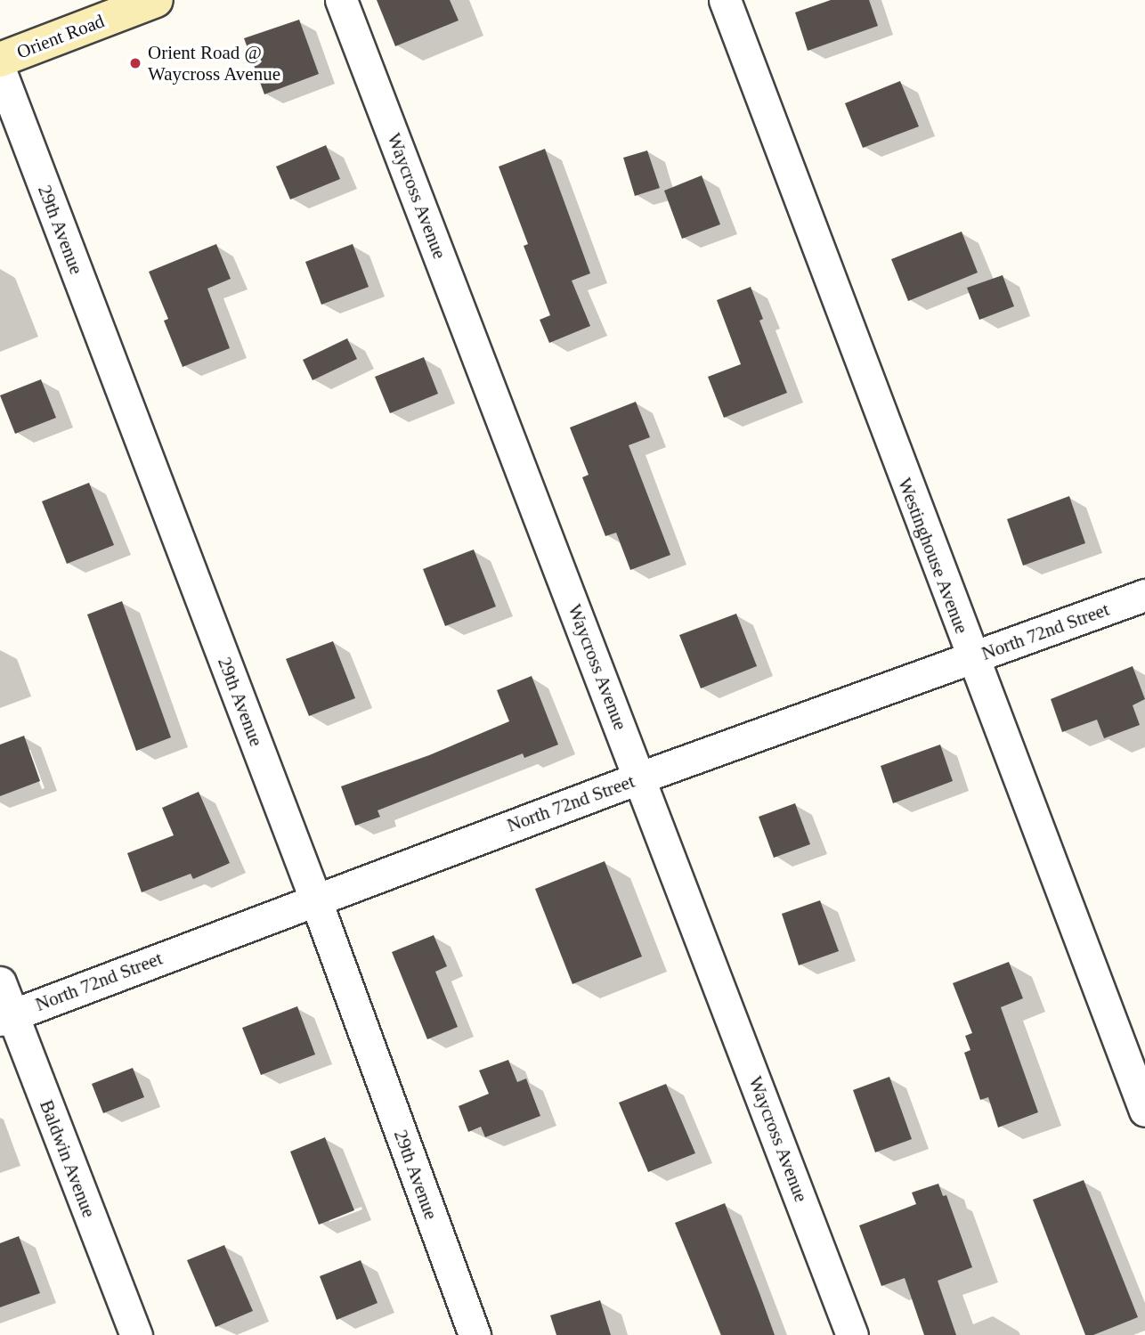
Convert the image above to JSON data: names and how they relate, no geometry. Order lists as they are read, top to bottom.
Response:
{
  "streets": {
    "street": [
      "Orient Road",
      "Waycross Avenue",
      "29th Avenue",
      "Westinghouse Avenue",
      "North 72nd Street",
      "Baldwin Avenue"
    ]
  },
  "crossings": [
    ["Waycross Avenue", "North 72nd Street"],
    ["29th Avenue", "North 72nd Street"],
    ["Westinghouse Avenue", "North 72nd Street"],
    ["North 72nd Street", "Baldwin Avenue"]
  ],
  "places": ["Orient Road @ Waycross Avenue"]
}
